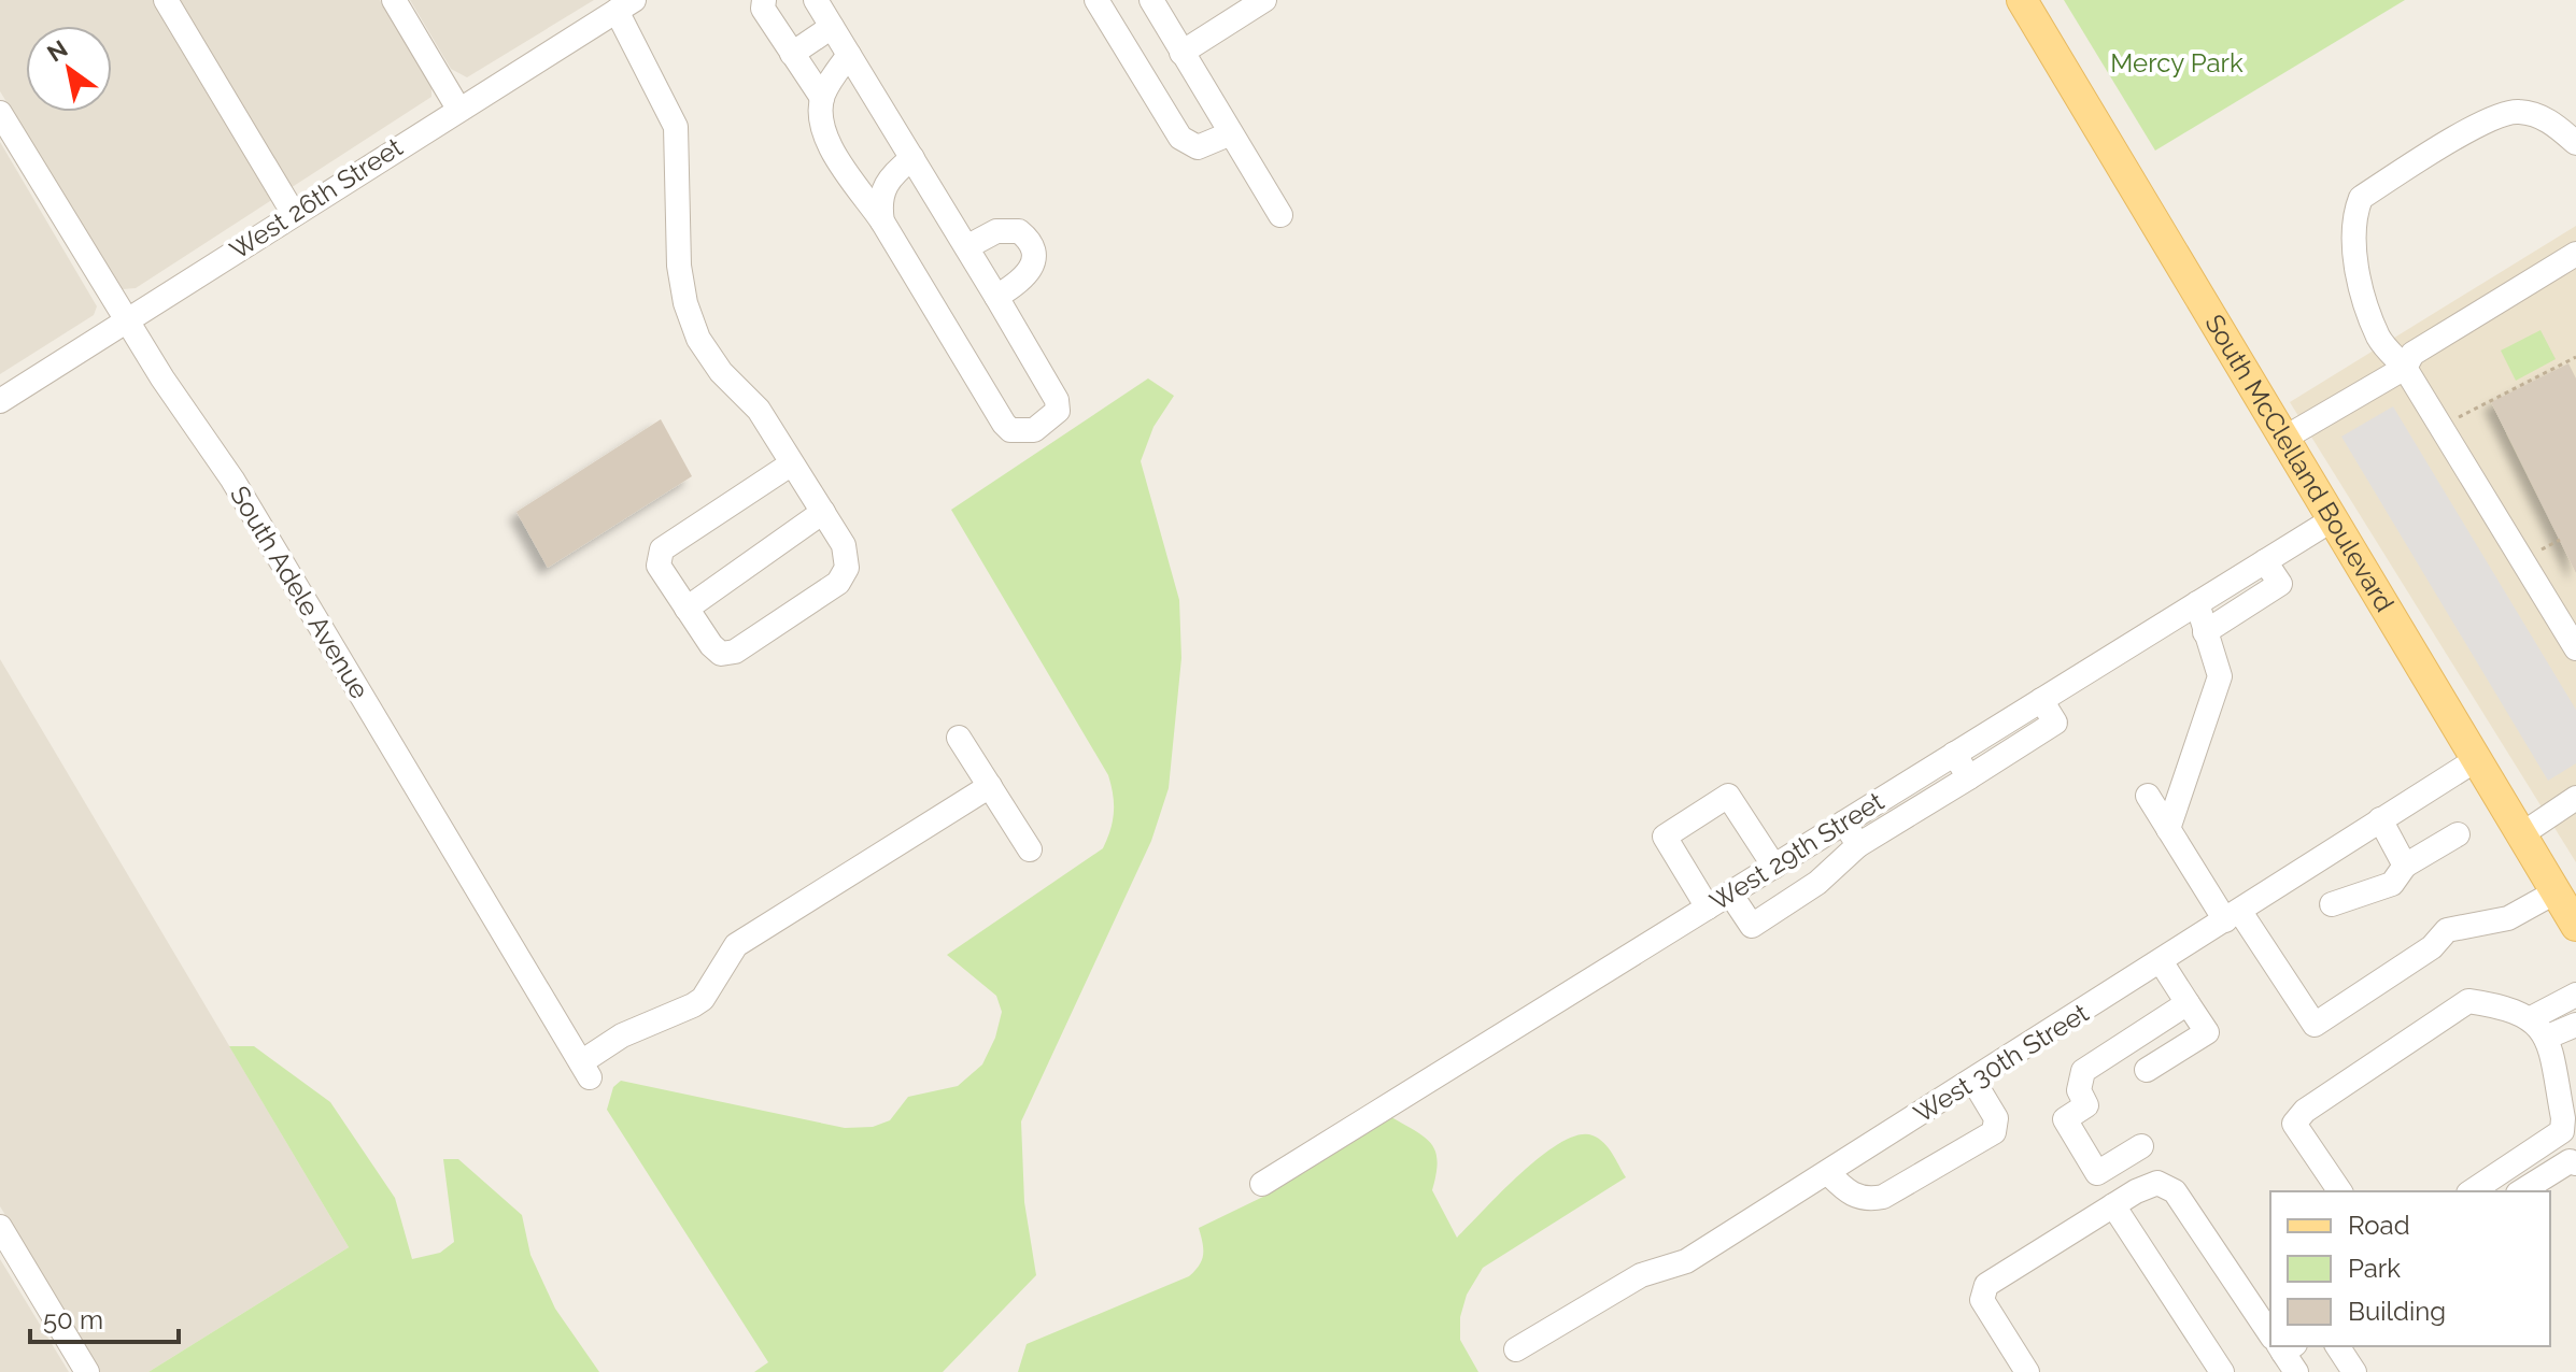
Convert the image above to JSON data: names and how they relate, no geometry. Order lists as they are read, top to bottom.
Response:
{
  "streets": {
    "main road": ["South McClelland Boulevard"],
    "street": [
      "West 26th Street",
      "South Adele Avenue",
      "West 29th Street",
      "West 30th Street"
    ]
  },
  "crossings": [
    ["West 26th Street", "South Adele Avenue"],
    ["South McClelland Boulevard", "West 29th Street"],
    ["South McClelland Boulevard", "West 30th Street"]
  ],
  "parks": ["Mercy Park"],
  "legend": ["Road", "Park", "Building"],
  "scale_bar": "50 m",
  "north": "top left"
}
